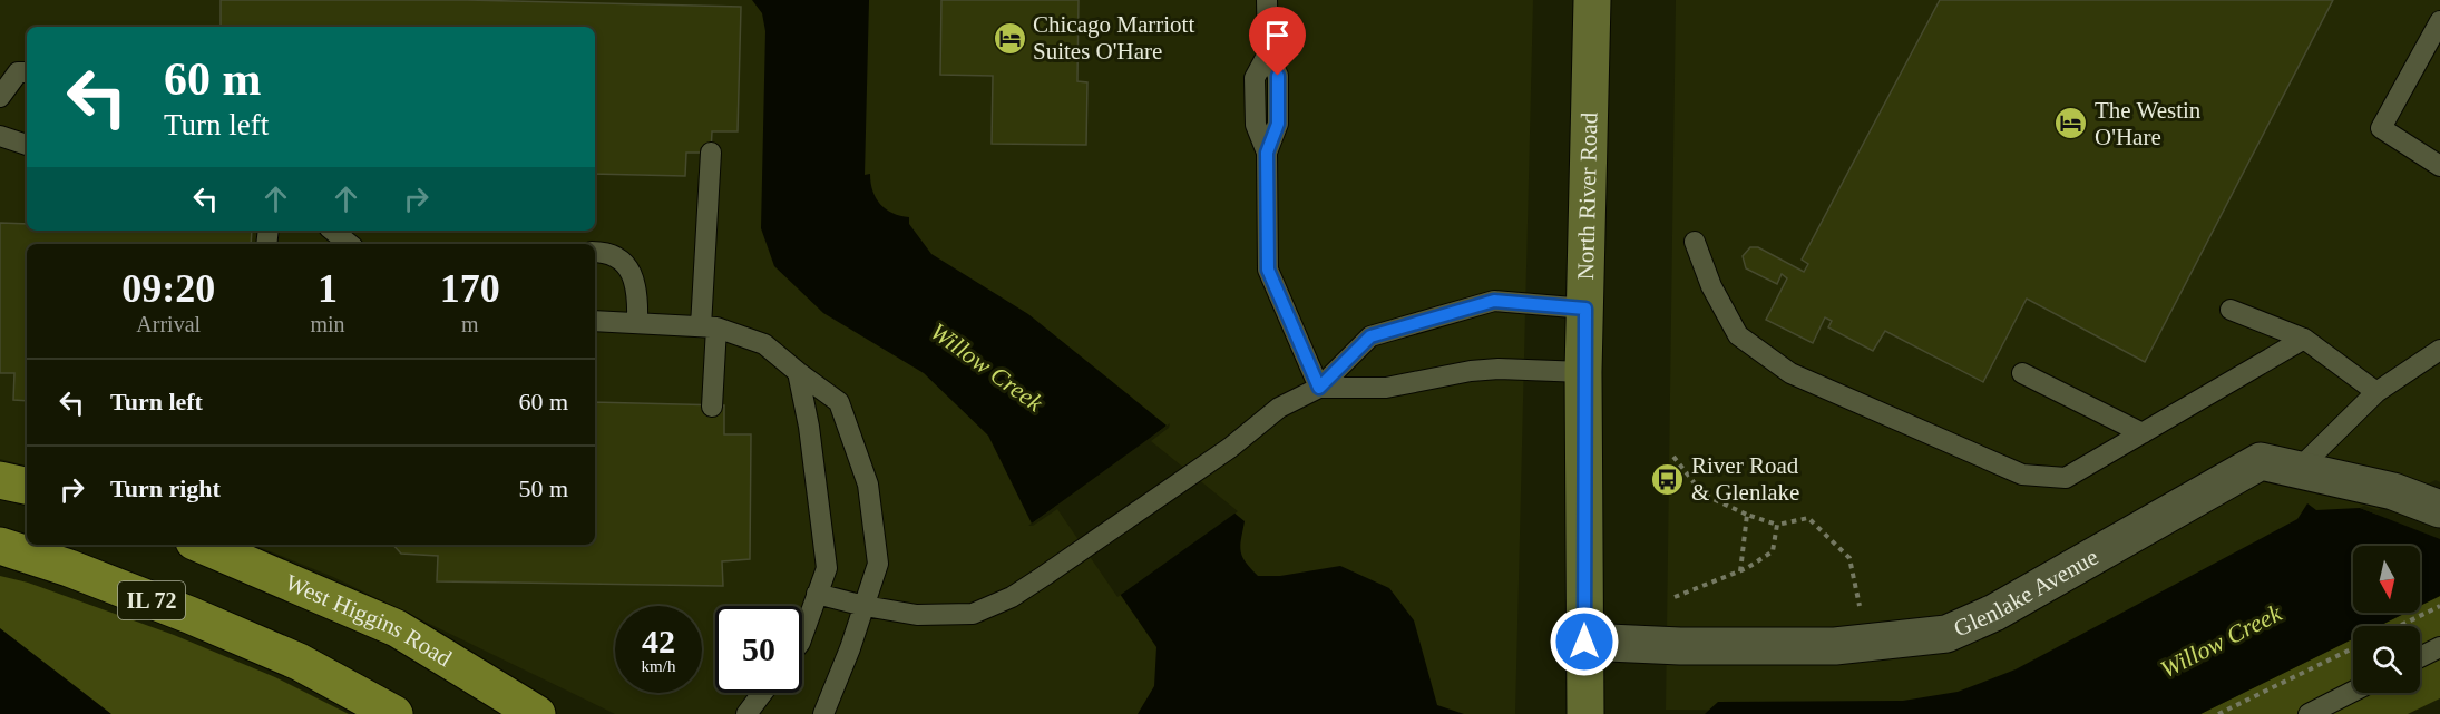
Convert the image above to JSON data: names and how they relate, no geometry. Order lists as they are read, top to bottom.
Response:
{
  "streets": {
    "main road": ["North River Road", "IL 72", "West Higgins Road"],
    "street": ["Glenlake Avenue"]
  },
  "crossings": [
    ["North River Road", "Glenlake Avenue"]
  ],
  "water": ["Willow Creek"],
  "places": {
    "hotel": ["Chicago Marriott Suites O'Hare", "The Westin O'Hare"],
    "bus stop": ["River Road & Glenlake"]
  },
  "north": "bottom",
  "page": {
    "turn": ["60 m", "Turn left"],
    "eta": [
      "09:20",
      "Arrival",
      "1",
      "min",
      "170",
      "m"
    ],
    "list": [
      {
        "name": "Turn left",
        "value": "60 m"
      },
      {
        "name": "Turn right",
        "value": "50 m"
      }
    ],
    "speed": "42 km/h",
    "limit": "50"
  }
}
